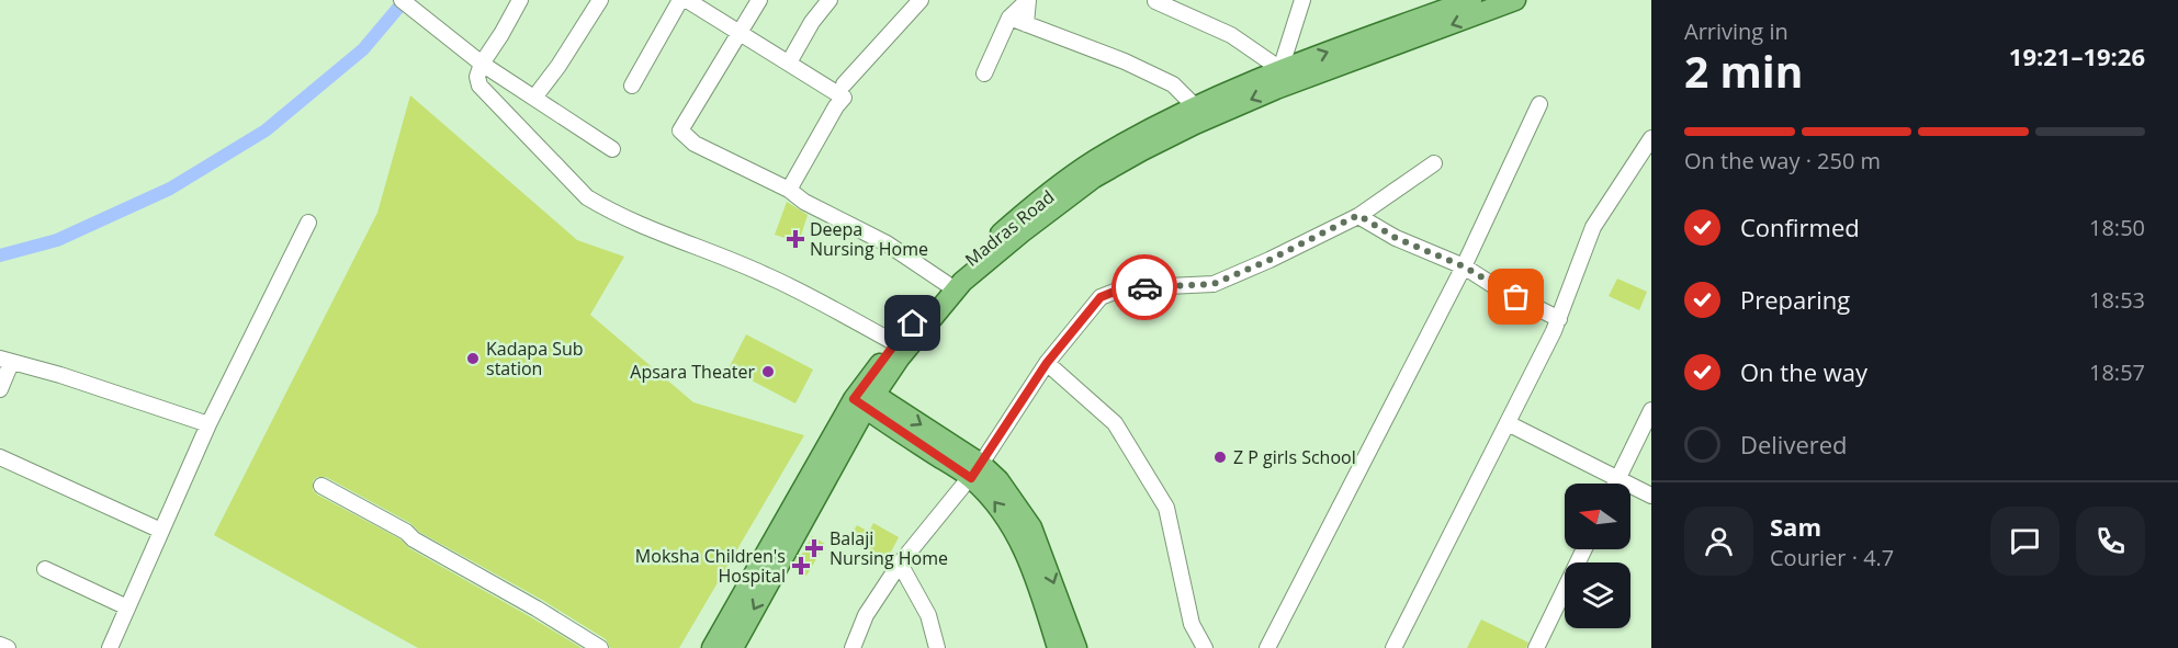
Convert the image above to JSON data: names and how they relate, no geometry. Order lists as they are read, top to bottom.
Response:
{
  "streets": {
    "main road": ["Madras Road"]
  },
  "places": {
    "health": ["Deepa Nursing Home", "Balaji Nursing Home", "Moksha Children's Hospital"],
    "other": ["Kadapa Sub station", "Apsara Theater", "Z P girls School"]
  },
  "north": "left",
  "page": {
    "heading": ["2 min", "Arriving in", "19:21–19:26"],
    "panel": ["Sam", "Courier · 4.7"],
    "bar": "On the way · 250 m",
    "list": [
      ["Confirmed", "18:50"],
      ["Preparing", "18:53"],
      ["On the way", "18:57"],
      "Delivered"
    ]
  }
}
